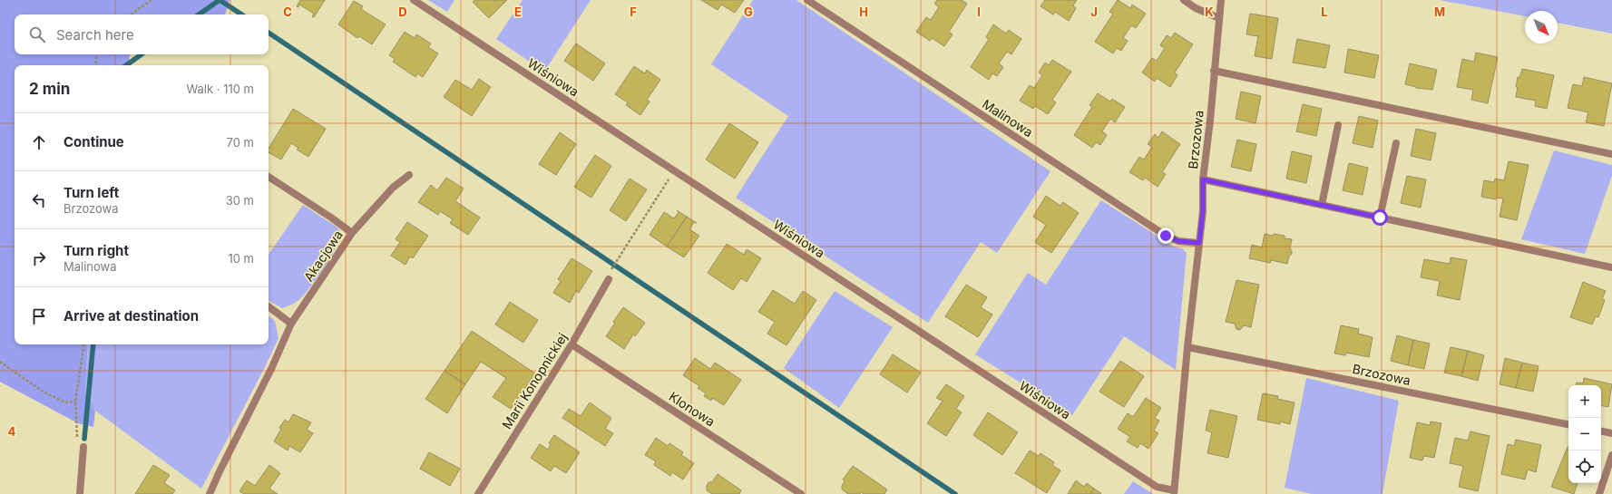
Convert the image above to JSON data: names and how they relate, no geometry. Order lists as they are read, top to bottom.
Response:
{
  "streets": {
    "street": [
      "Wiśniowa",
      "Malinowa",
      "Brzozowa",
      "Akacjowa",
      "Marii Konopnickiej",
      "Klonowa"
    ]
  },
  "crossings": [
    ["Wiśniowa", "Brzozowa"],
    ["Malinowa", "Brzozowa"],
    ["Marii Konopnickiej", "Klonowa"]
  ],
  "north": "bottom right",
  "page": {
    "search": "Search here",
    "heading": ["2 min", "Walk · 110 m"],
    "list": [
      ["Continue", "70 m"],
      ["Turn left", "Brzozowa", "30 m"],
      ["Turn right", "Malinowa", "10 m"],
      "Arrive at destination"
    ],
    "map_buttons": ["+", "−"]
  },
  "grid": {
    "columns": [
      "C",
      "D",
      "E",
      "F",
      "G",
      "H",
      "I",
      "J",
      "K",
      "L",
      "M"
    ],
    "rows": ["4"]
  }
}
